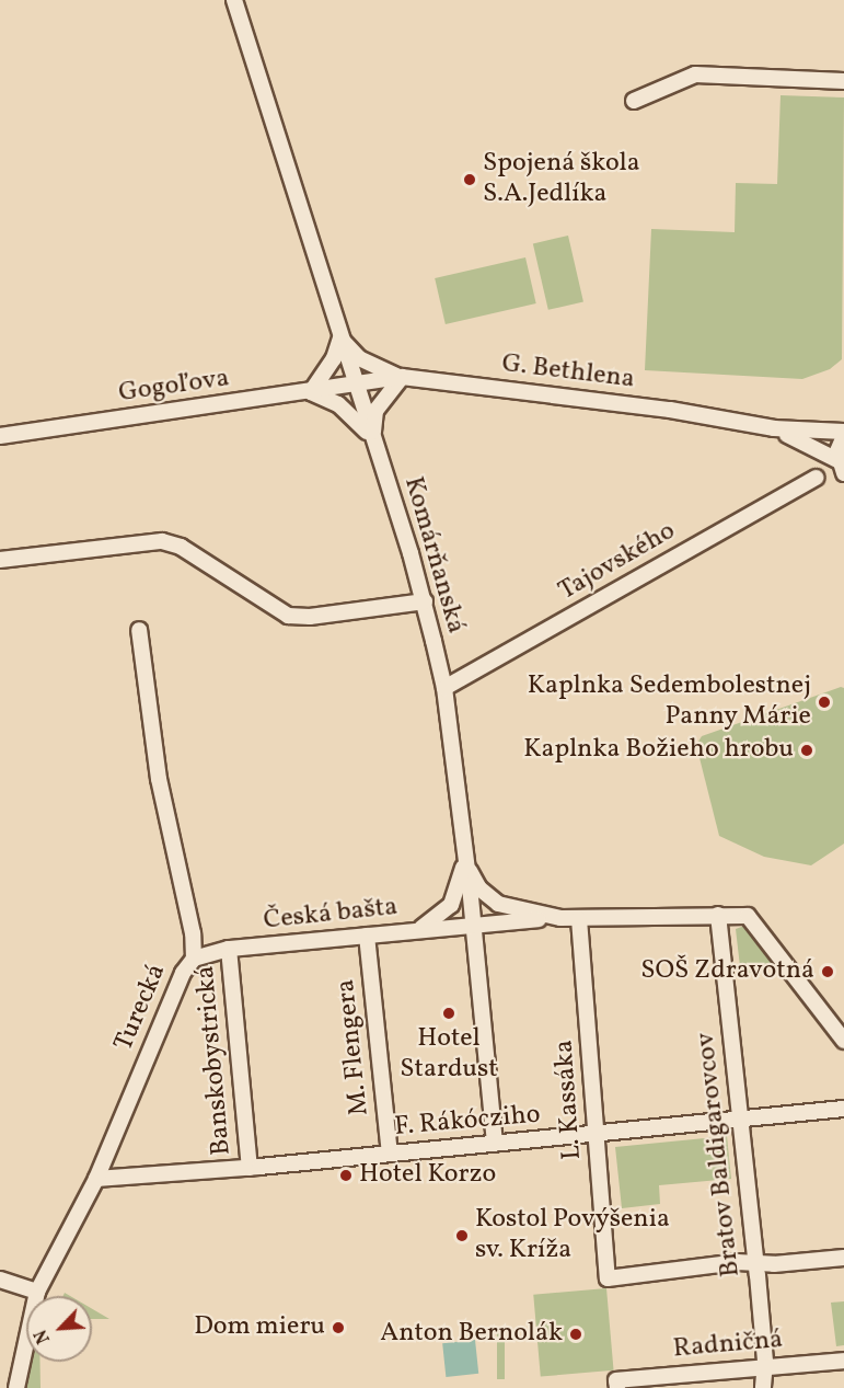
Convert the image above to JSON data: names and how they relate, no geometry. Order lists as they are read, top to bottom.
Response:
{
  "streets": {
    "street": [
      "G. Bethlena",
      "Gogoľova",
      "Komárňanská",
      "Tajovského",
      "Česká bašta",
      "Turecká",
      "M. Flengera",
      "Banskobystrická",
      "L. Kassáka",
      "F. Rákócziho",
      "Bratov Baldigarovcov",
      "Radničná"
    ]
  },
  "crossings": [
    ["G. Bethlena", "Gogoľova"],
    ["G. Bethlena", "Komárňanská"],
    ["Gogoľova", "Komárňanská"],
    ["Komárňanská", "Tajovského"],
    ["Komárňanská", "Česká bašta"],
    ["Komárňanská", "F. Rákócziho"],
    ["Česká bašta", "Turecká"],
    ["Česká bašta", "M. Flengera"],
    ["Česká bašta", "Banskobystrická"],
    ["Turecká", "F. Rákócziho"],
    ["M. Flengera", "F. Rákócziho"],
    ["Banskobystrická", "F. Rákócziho"],
    ["L. Kassáka", "F. Rákócziho"],
    ["L. Kassáka", "Bratov Baldigarovcov"],
    ["F. Rákócziho", "Bratov Baldigarovcov"],
    ["Bratov Baldigarovcov", "Radničná"]
  ],
  "places": [
    "Spojená škola S.A.Jedlíka",
    "Kaplnka Sedembolestnej Panny Márie",
    "Kaplnka Božieho hrobu",
    "SOŠ Zdravotná",
    "Hotel Stardust",
    "Hotel Korzo",
    "Kostol Povýšenia sv. Kríža",
    "Dom mieru",
    "Anton Bernolák"
  ],
  "north": "bottom left"
}
